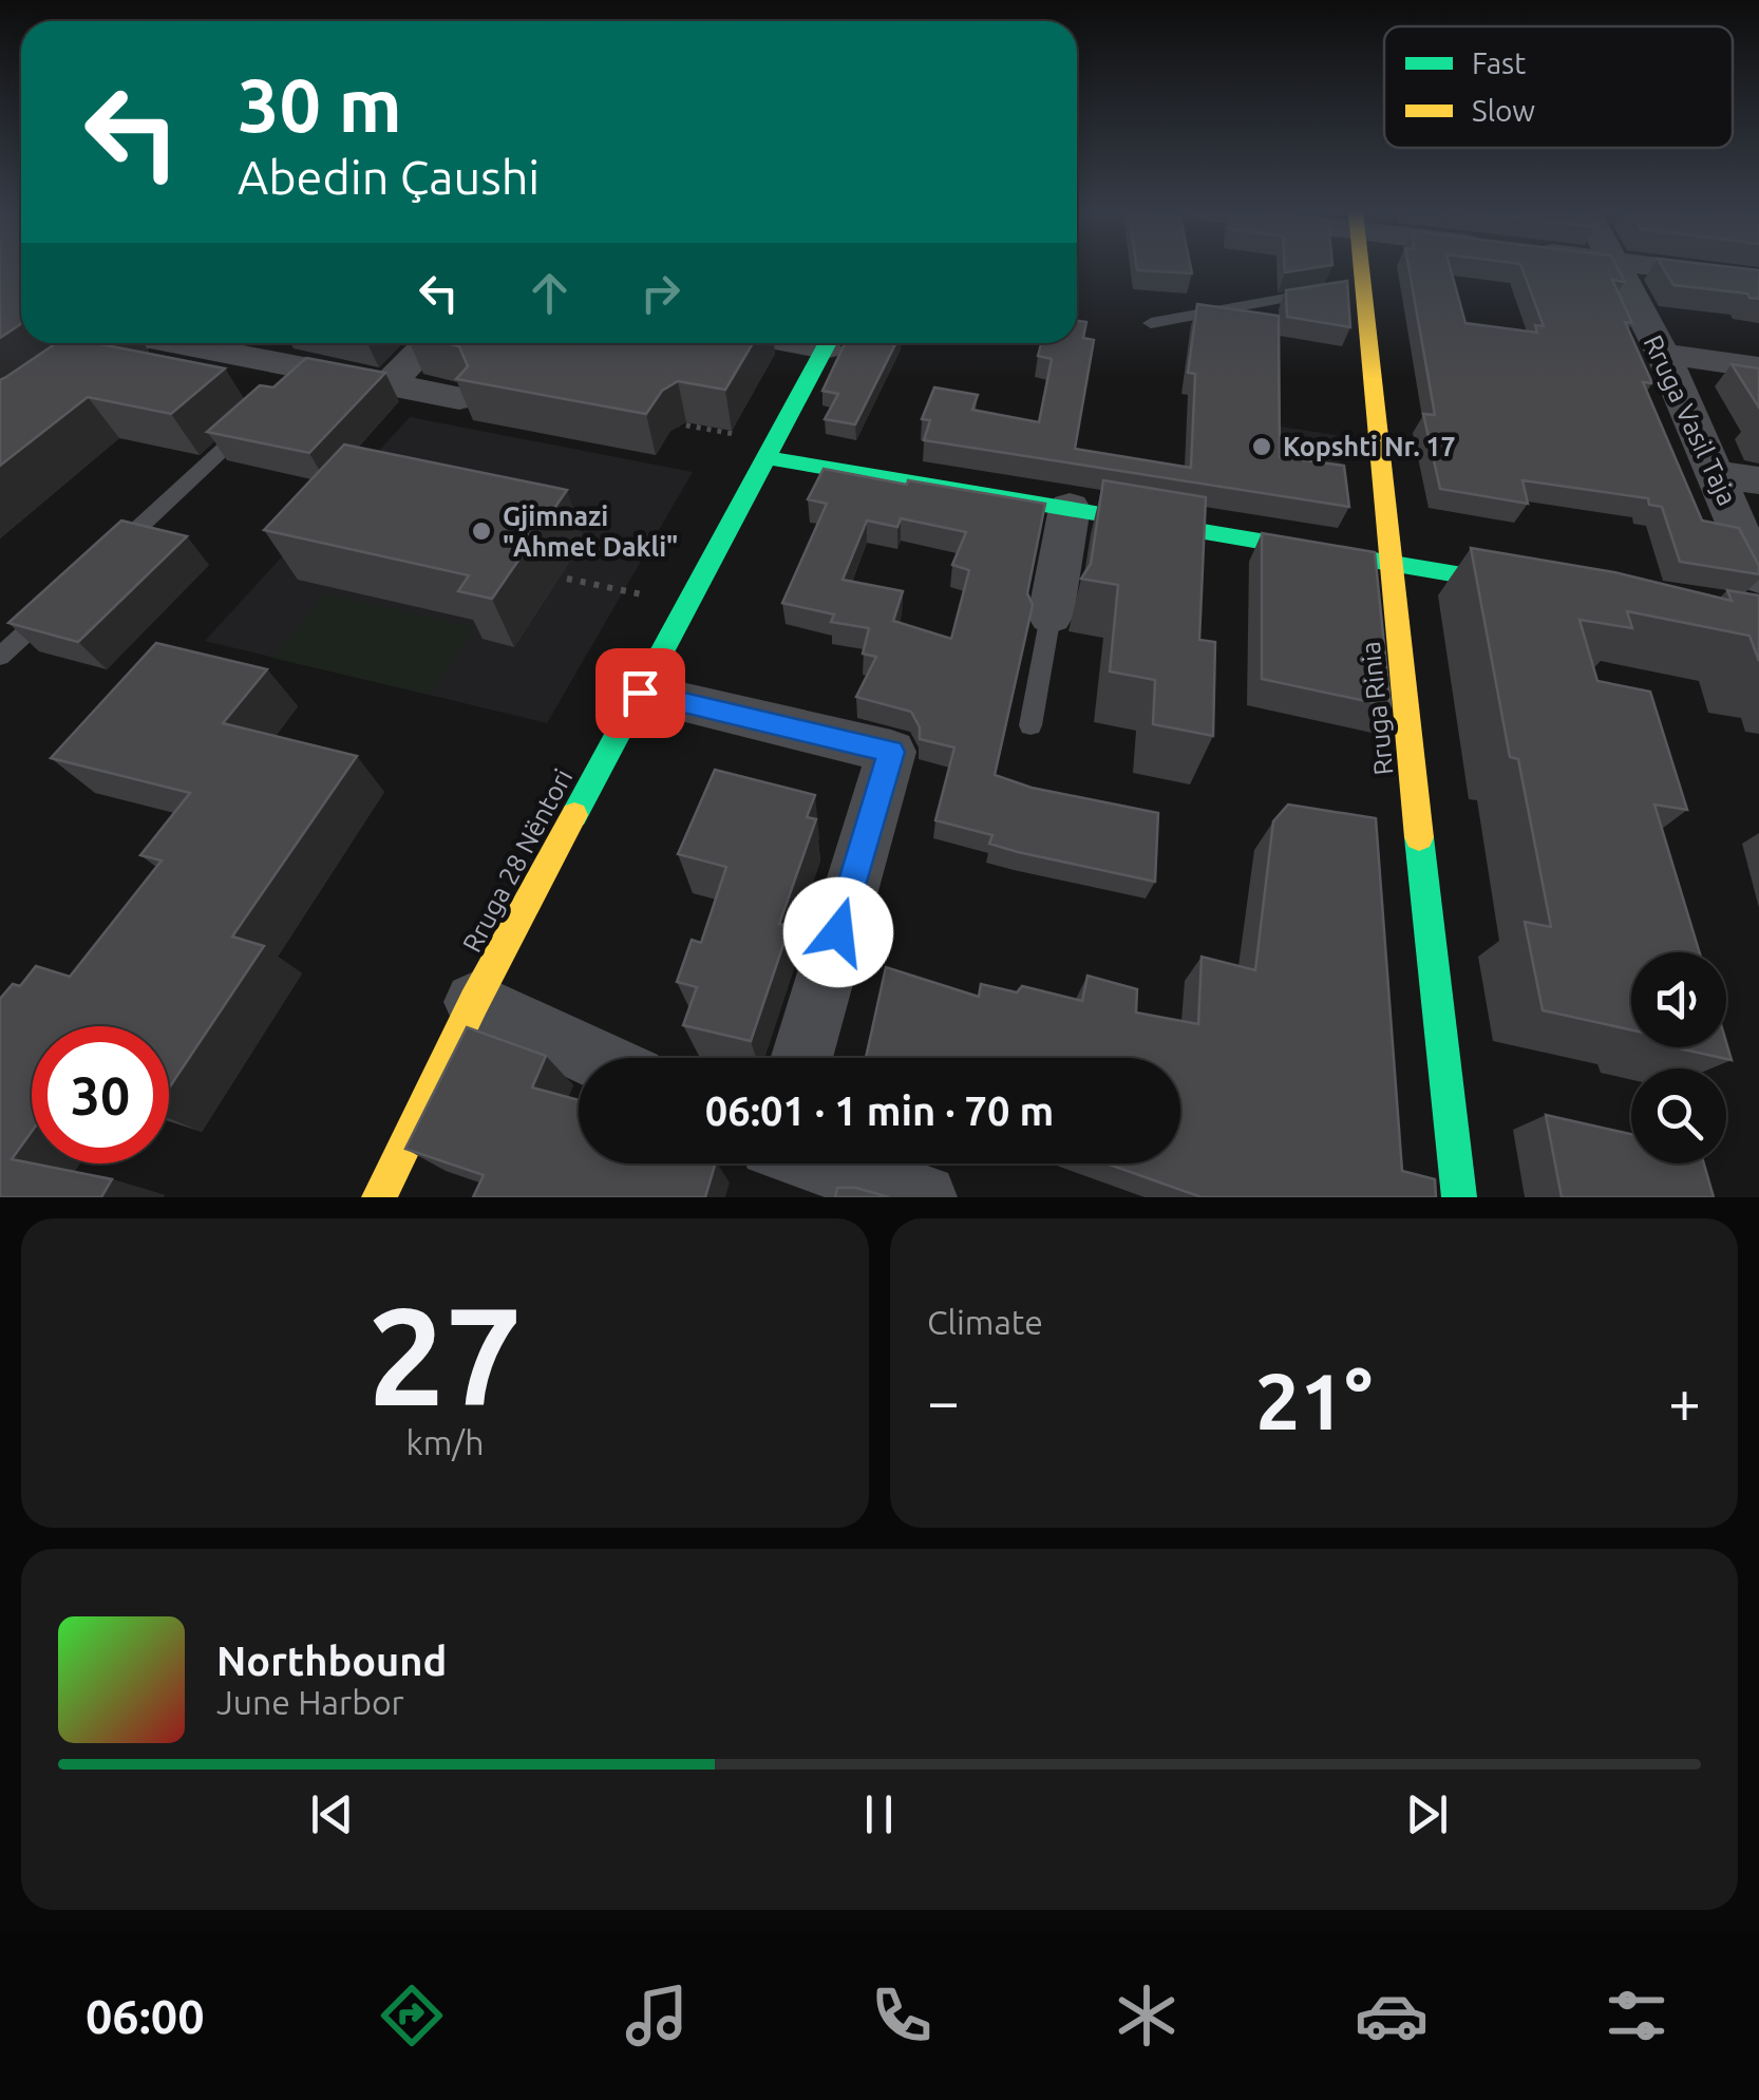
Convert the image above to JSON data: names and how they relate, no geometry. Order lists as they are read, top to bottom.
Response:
{
  "streets": {
    "main road": ["Rruga Rinia", "Rruga 28 Nëntori"],
    "street": ["Rruga Vasil Taja"]
  },
  "places": ["Kopshti Nr. 17", "Gjimnazi \"Ahmet Dakli\""],
  "legend": ["Fast", "Slow"],
  "page": {
    "turn": ["30 m", "Abedin Çaushi"],
    "limit": "30",
    "trip": "06:01 · 1 min · 70 m",
    "tile": [
      ["27", "km/h"],
      "Climate"
    ],
    "heat": ["−", "21°", "+"],
    "song": ["Northbound", "June Harbor"],
    "tabs": "06:00"
  }
}
